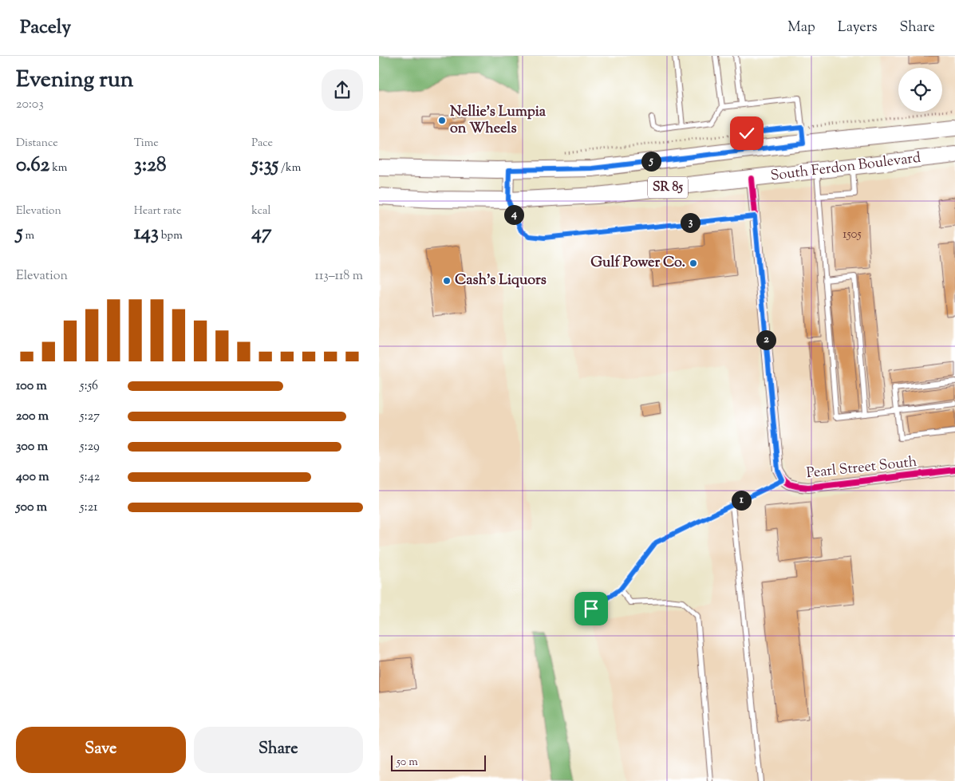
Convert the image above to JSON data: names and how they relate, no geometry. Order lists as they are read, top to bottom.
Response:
{
  "streets": {
    "main road": ["South Ferdon Boulevard", "SR 85"],
    "street": ["Pearl Street South"]
  },
  "places": ["Nellie's Lumpia on Wheels", "Gulf Power Co.", "Cash's Liquors"],
  "house_numbers": ["1505"],
  "scale_bar": "50 m",
  "page": {
    "header": "Pacely",
    "nav": ["Map", "Layers", "Share"],
    "heading": ["Evening run", "20:03"],
    "stats": [
      ["Distance", "0.62 km"],
      ["Time", "3:28"],
      ["Pace", "5:35 /km"],
      ["Elevation", "5 m"],
      ["Heart rate", "143 bpm"],
      ["kcal", "47"]
    ],
    "pins": [
      "5",
      "4",
      "3",
      "2",
      "1"
    ],
    "chart": ["Elevation", "113–118 m"],
    "list": [
      {
        "name": "100 m",
        "note": "5:56"
      },
      {
        "name": "200 m",
        "note": "5:27"
      },
      {
        "name": "300 m",
        "note": "5:29"
      },
      {
        "name": "400 m",
        "note": "5:42"
      },
      {
        "name": "500 m",
        "note": "5:21"
      }
    ],
    "buttons": ["Save", "Share"],
    "scale": "50 m"
  }
}
